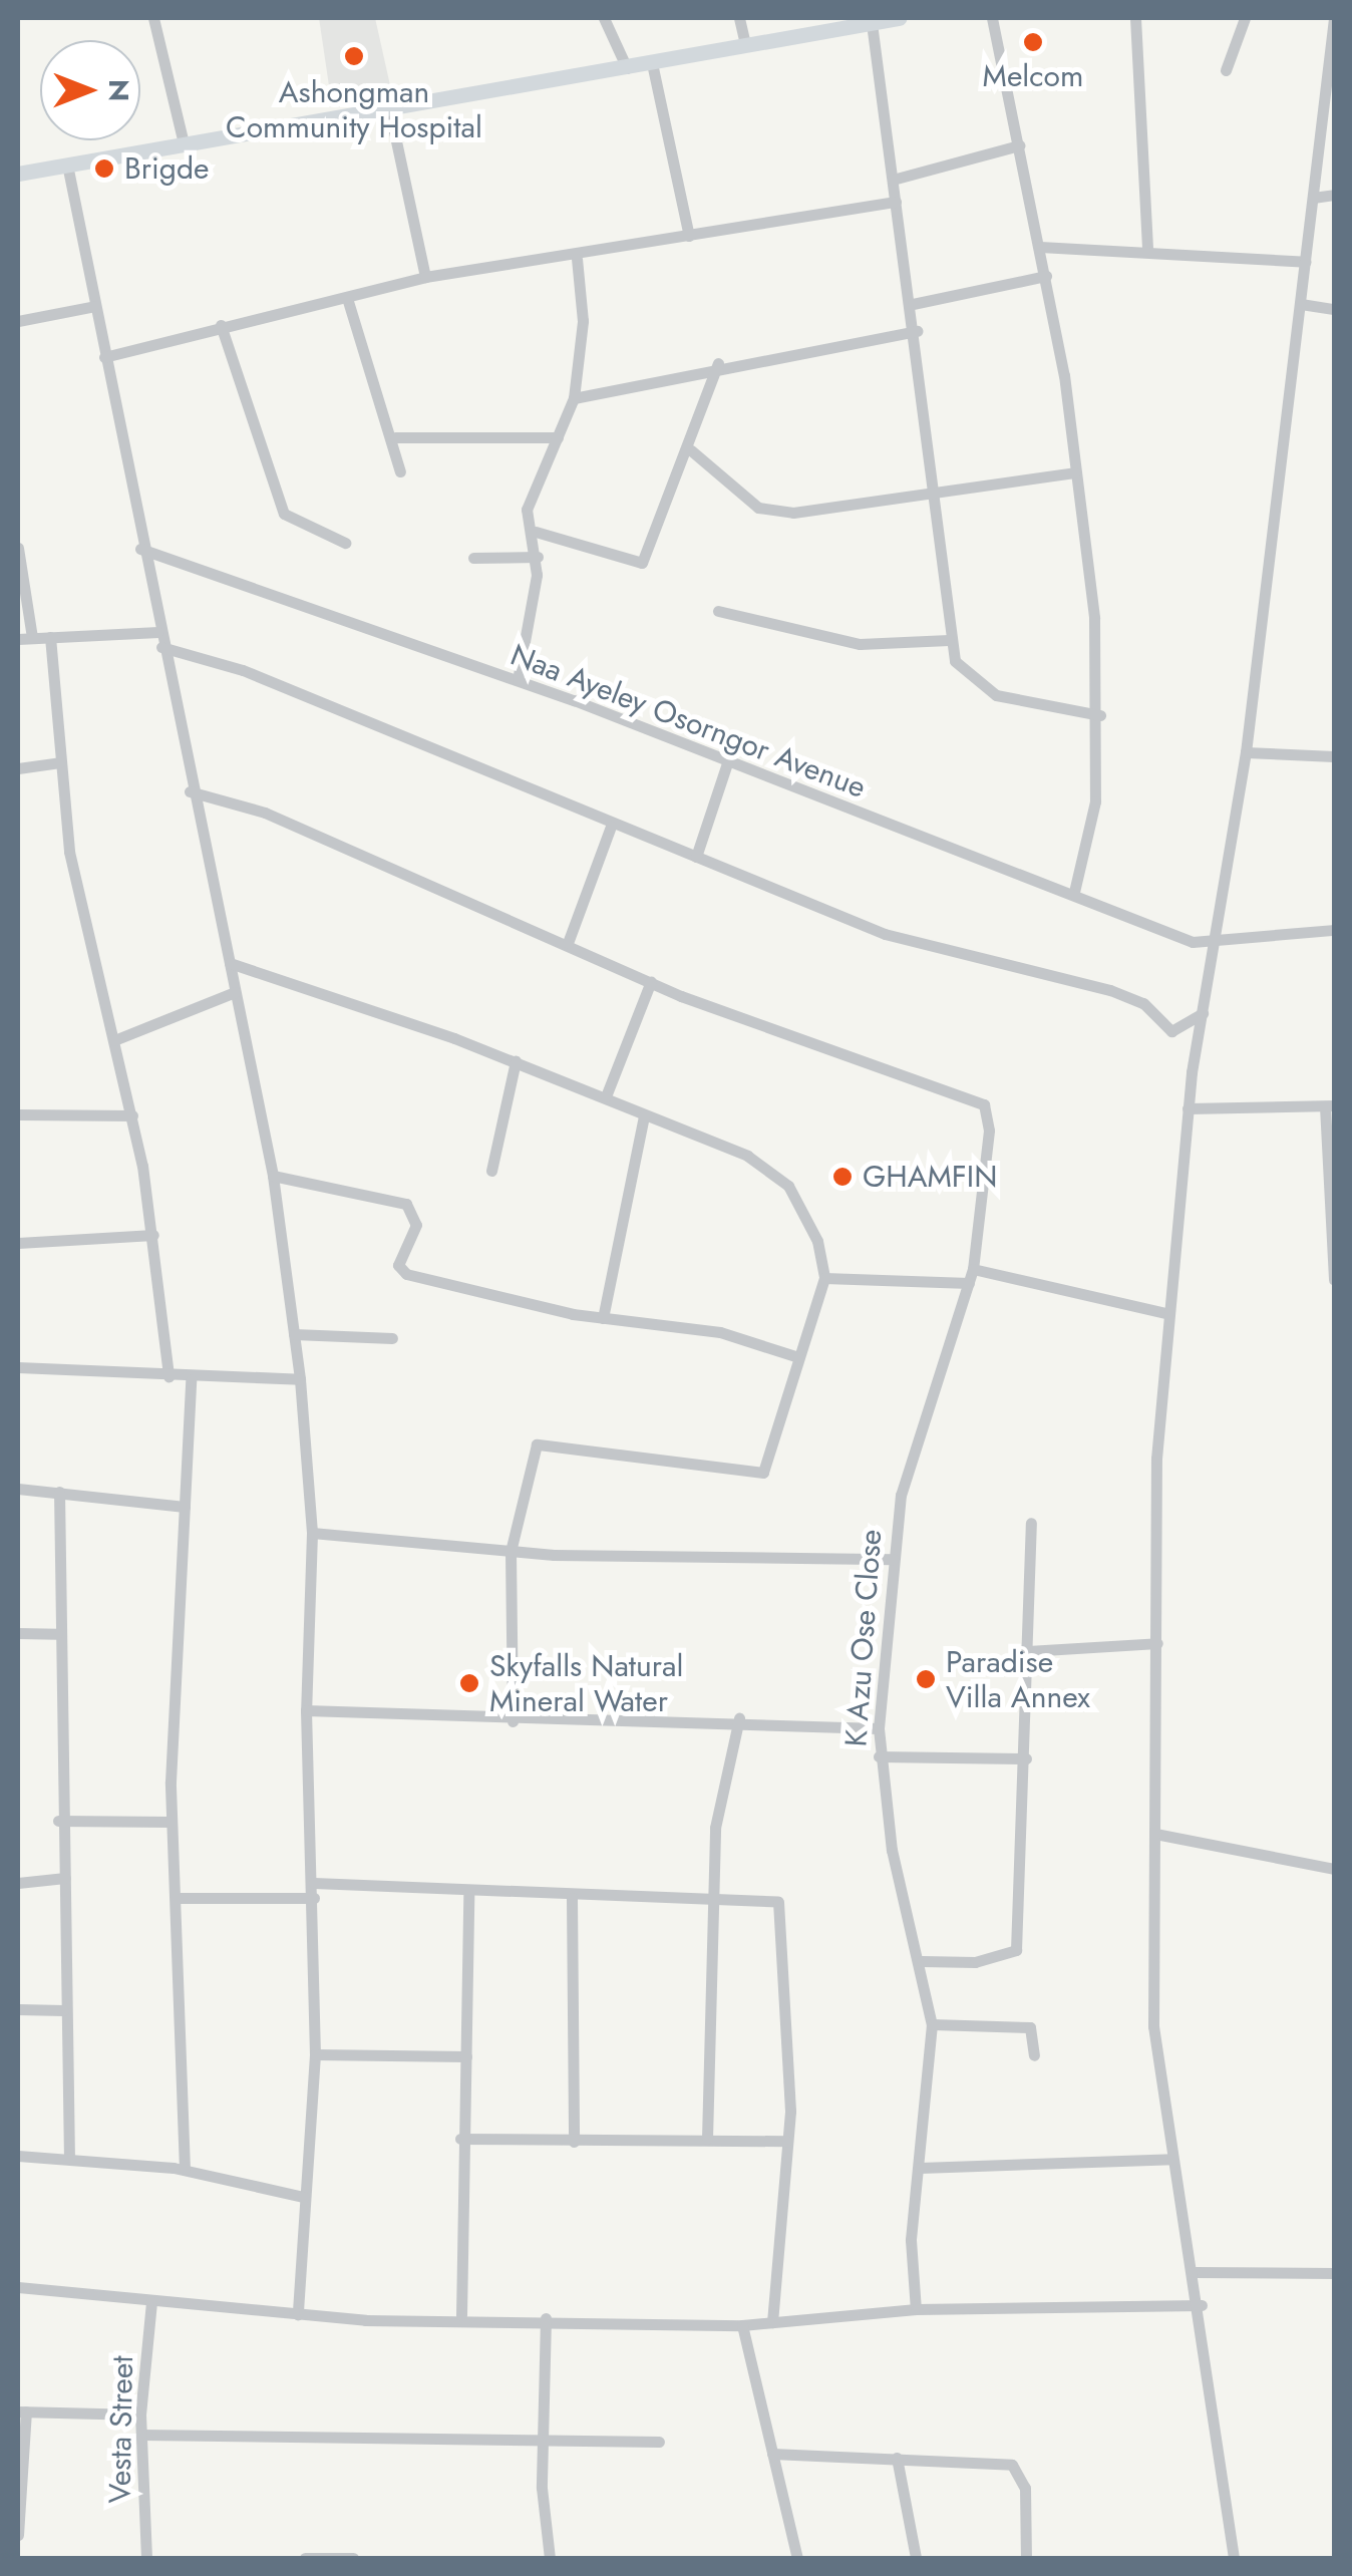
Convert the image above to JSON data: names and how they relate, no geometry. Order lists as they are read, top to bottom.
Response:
{
  "streets": {
    "street": ["Naa Ayeley Osorngor Avenue", "K Azu Ose Close", "Vesta Street"]
  },
  "places": [
    "Melcom",
    "Ashongman Community Hospital",
    "Brigde",
    "GHAMFIN",
    "Paradise Villa Annex",
    "Skyfalls Natural Mineral Water"
  ],
  "north": "right"
}
